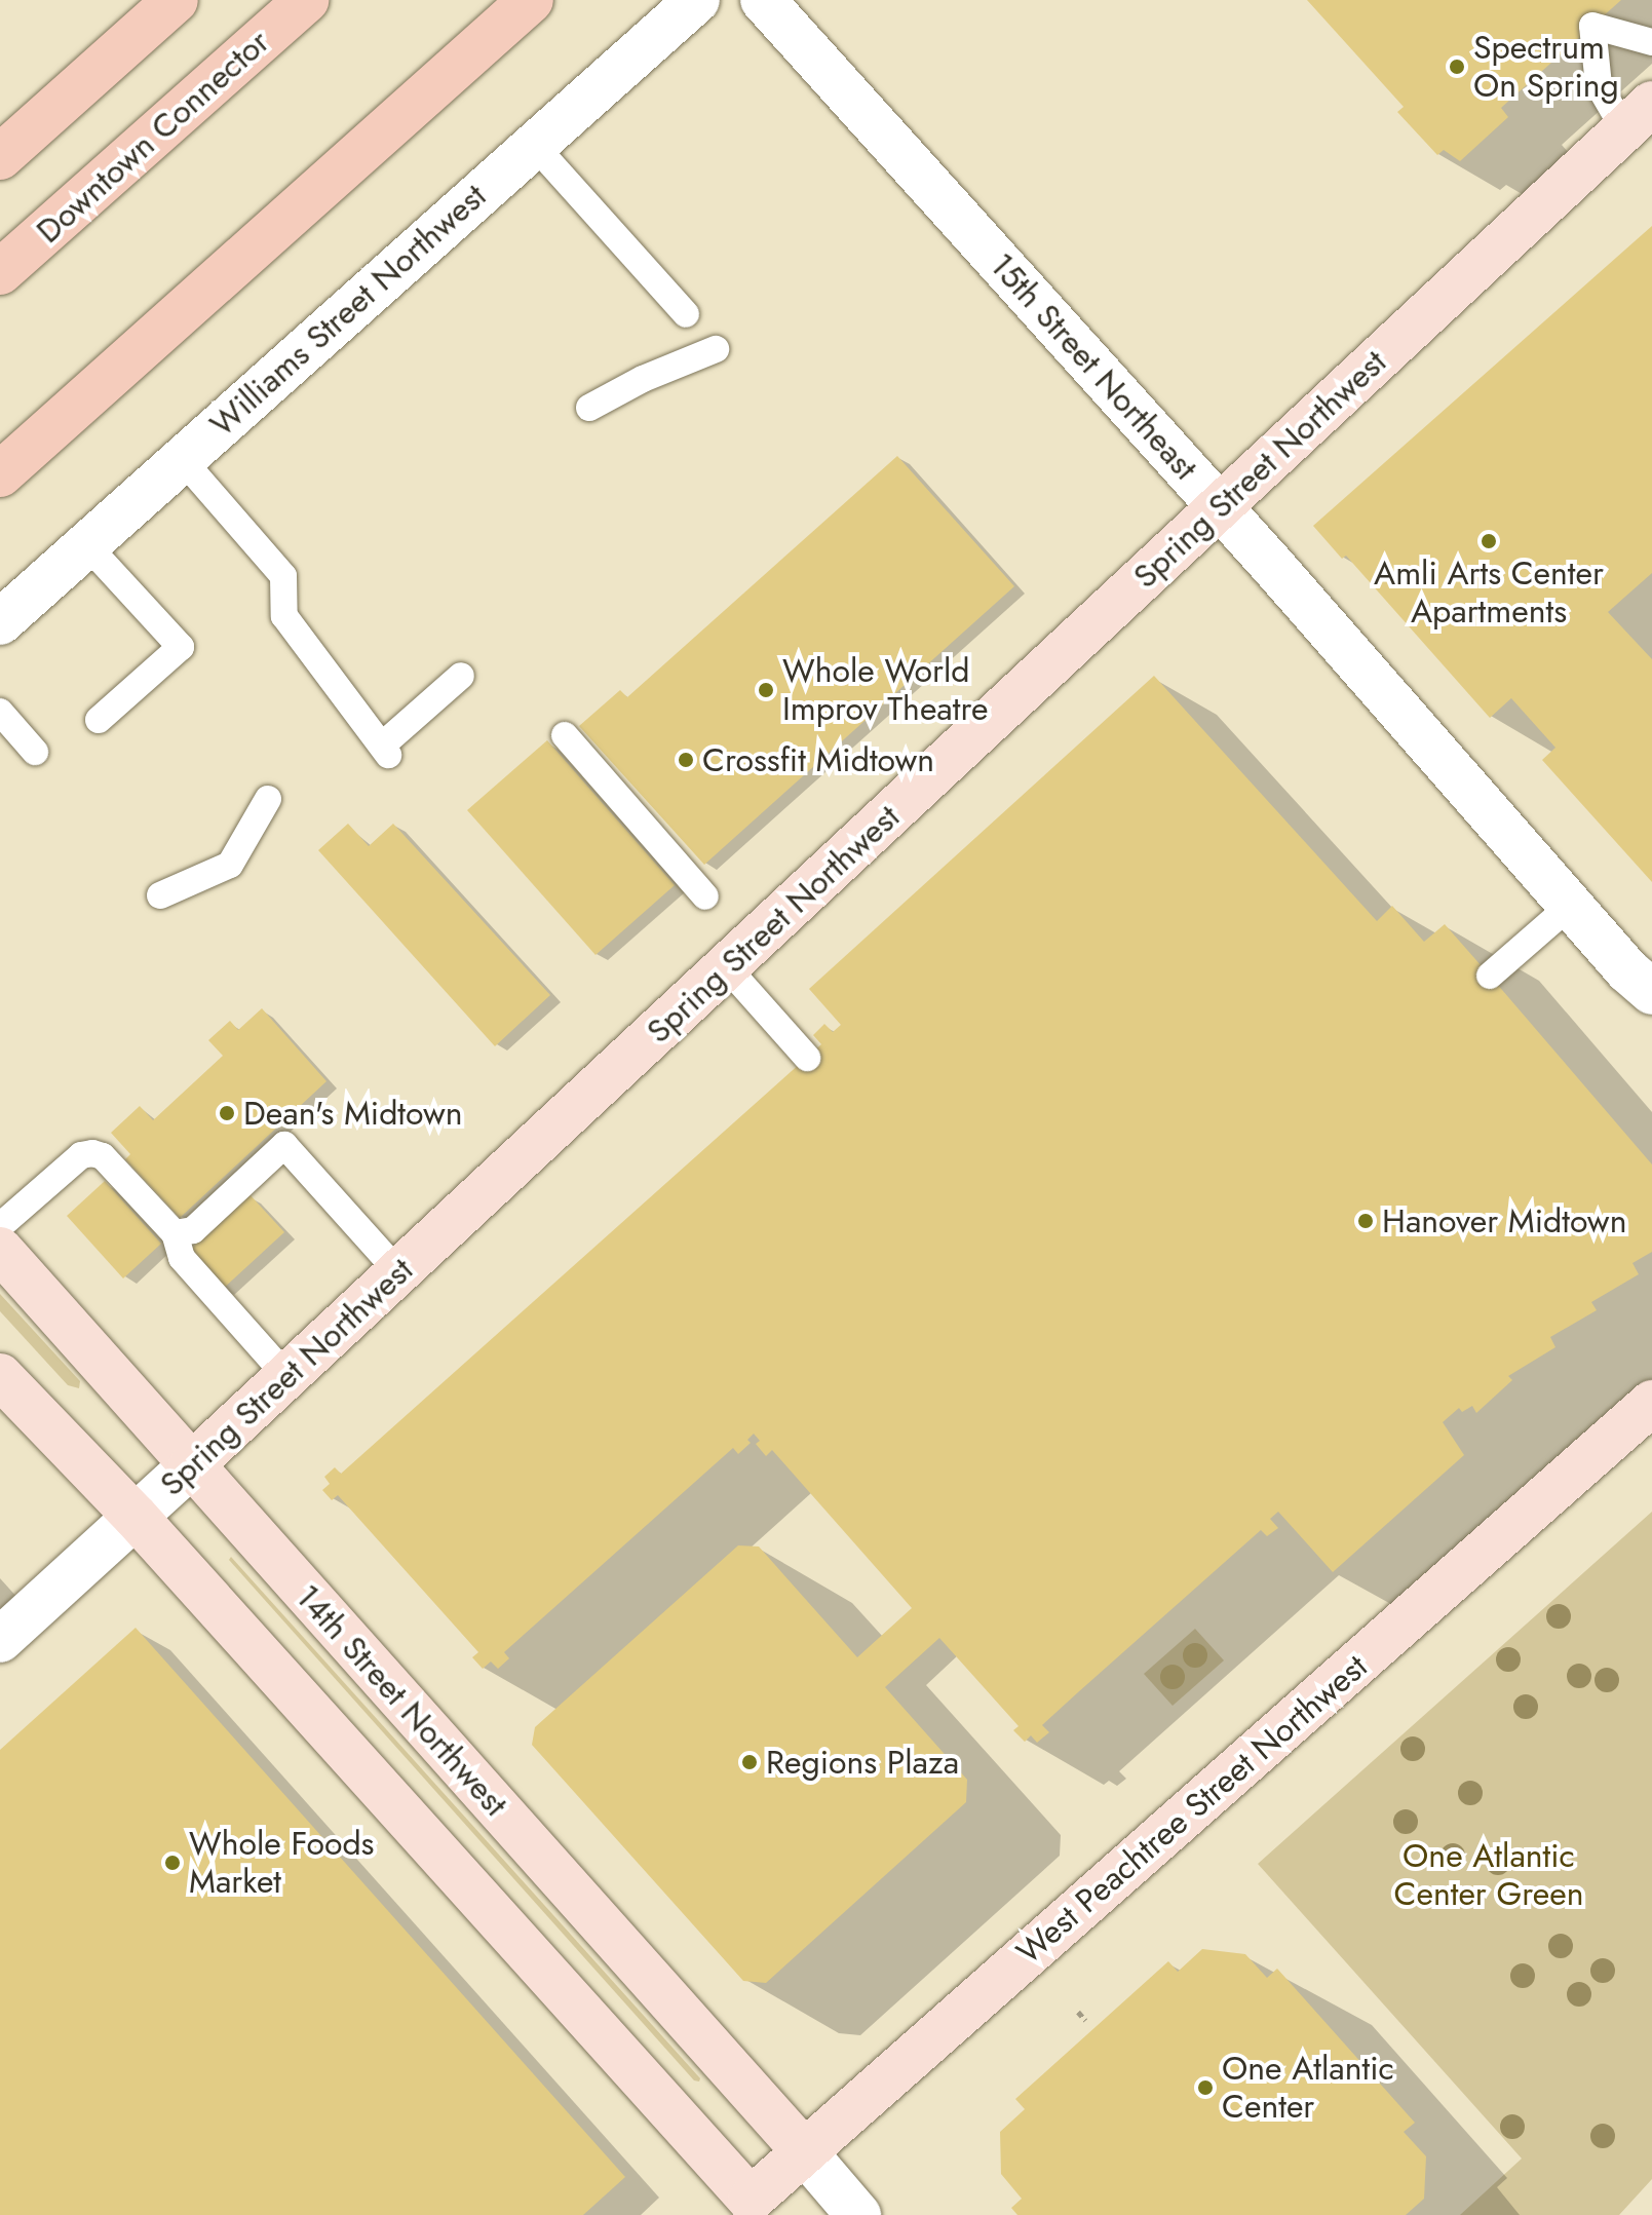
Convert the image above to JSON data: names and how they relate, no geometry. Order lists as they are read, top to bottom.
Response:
{
  "streets": {
    "highway": ["Downtown Connector"],
    "main road": ["Spring Street Northwest", "14th Street Northwest", "West Peachtree Street Northwest"],
    "street": ["Williams Street Northwest", "15th Street Northeast"]
  },
  "crossings": [
    ["15th Street Northeast", "Spring Street Northwest"],
    ["Spring Street Northwest", "14th Street Northwest"],
    ["14th Street Northwest", "West Peachtree Street Northwest"]
  ],
  "parks": ["One Atlantic Center Green"],
  "places": [
    "Spectrum On Spring",
    "Amli Arts Center Apartments",
    "Whole World Improv Theatre",
    "Crossfit Midtown",
    "Dean's Midtown",
    "Hanover Midtown",
    "Regions Plaza",
    "Whole Foods Market",
    "One Atlantic Center"
  ]
}
